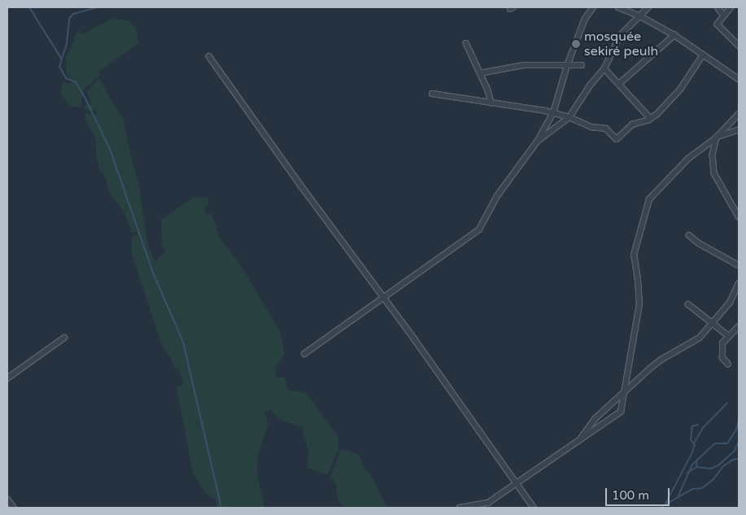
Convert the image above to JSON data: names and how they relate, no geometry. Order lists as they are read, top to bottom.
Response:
{
  "places": ["mosquée sekiré peulh"],
  "scale_bar": "100 m"
}
